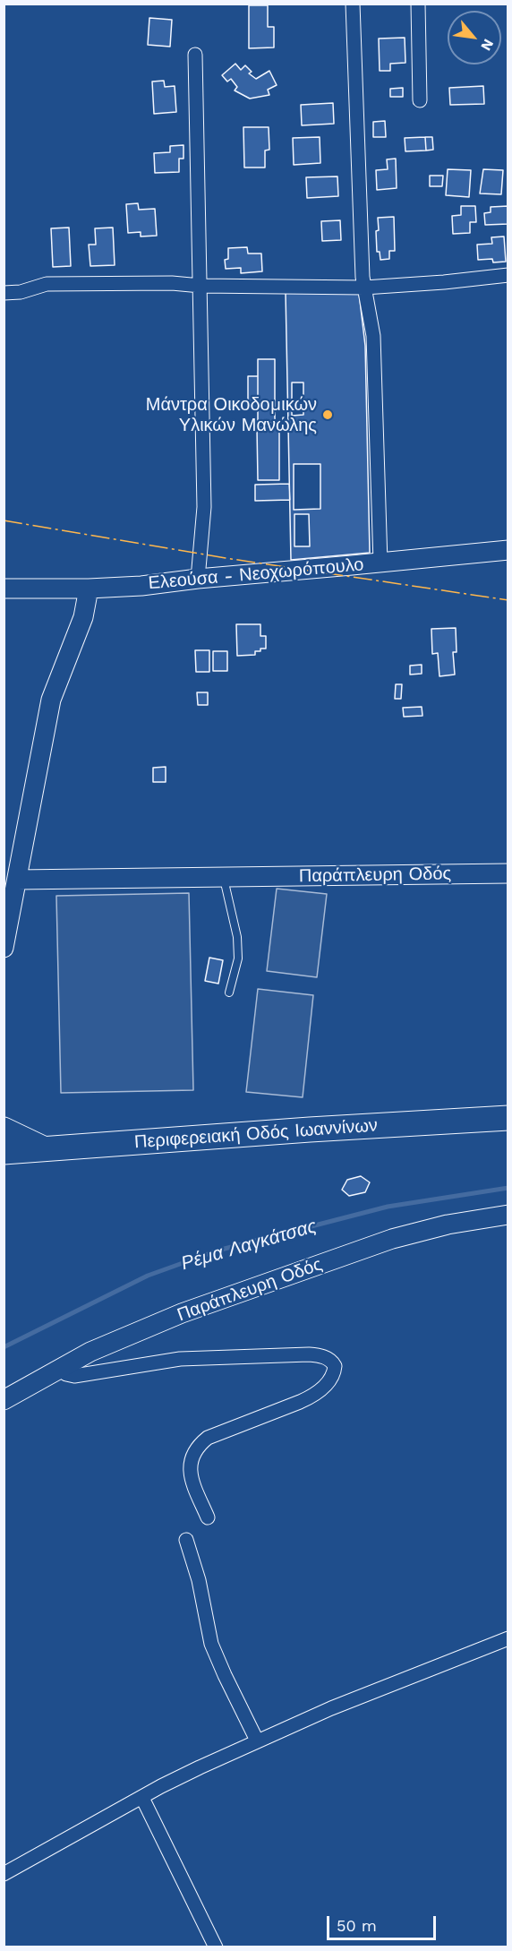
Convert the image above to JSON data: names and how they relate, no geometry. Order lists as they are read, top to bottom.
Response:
{
  "streets": {
    "highway": ["Περιφερειακή Οδός Ιωαννίνων"],
    "street": ["Ελεούσα - Νεοχωρόπουλο", "Παράπλευρη Οδός"]
  },
  "water": ["Ρέμα Λαγκάτσας"],
  "places": ["Μάντρα Οικοδομικών Υλικών Μανώλης"],
  "scale_bar": "50 m",
  "north": "bottom right"
}
